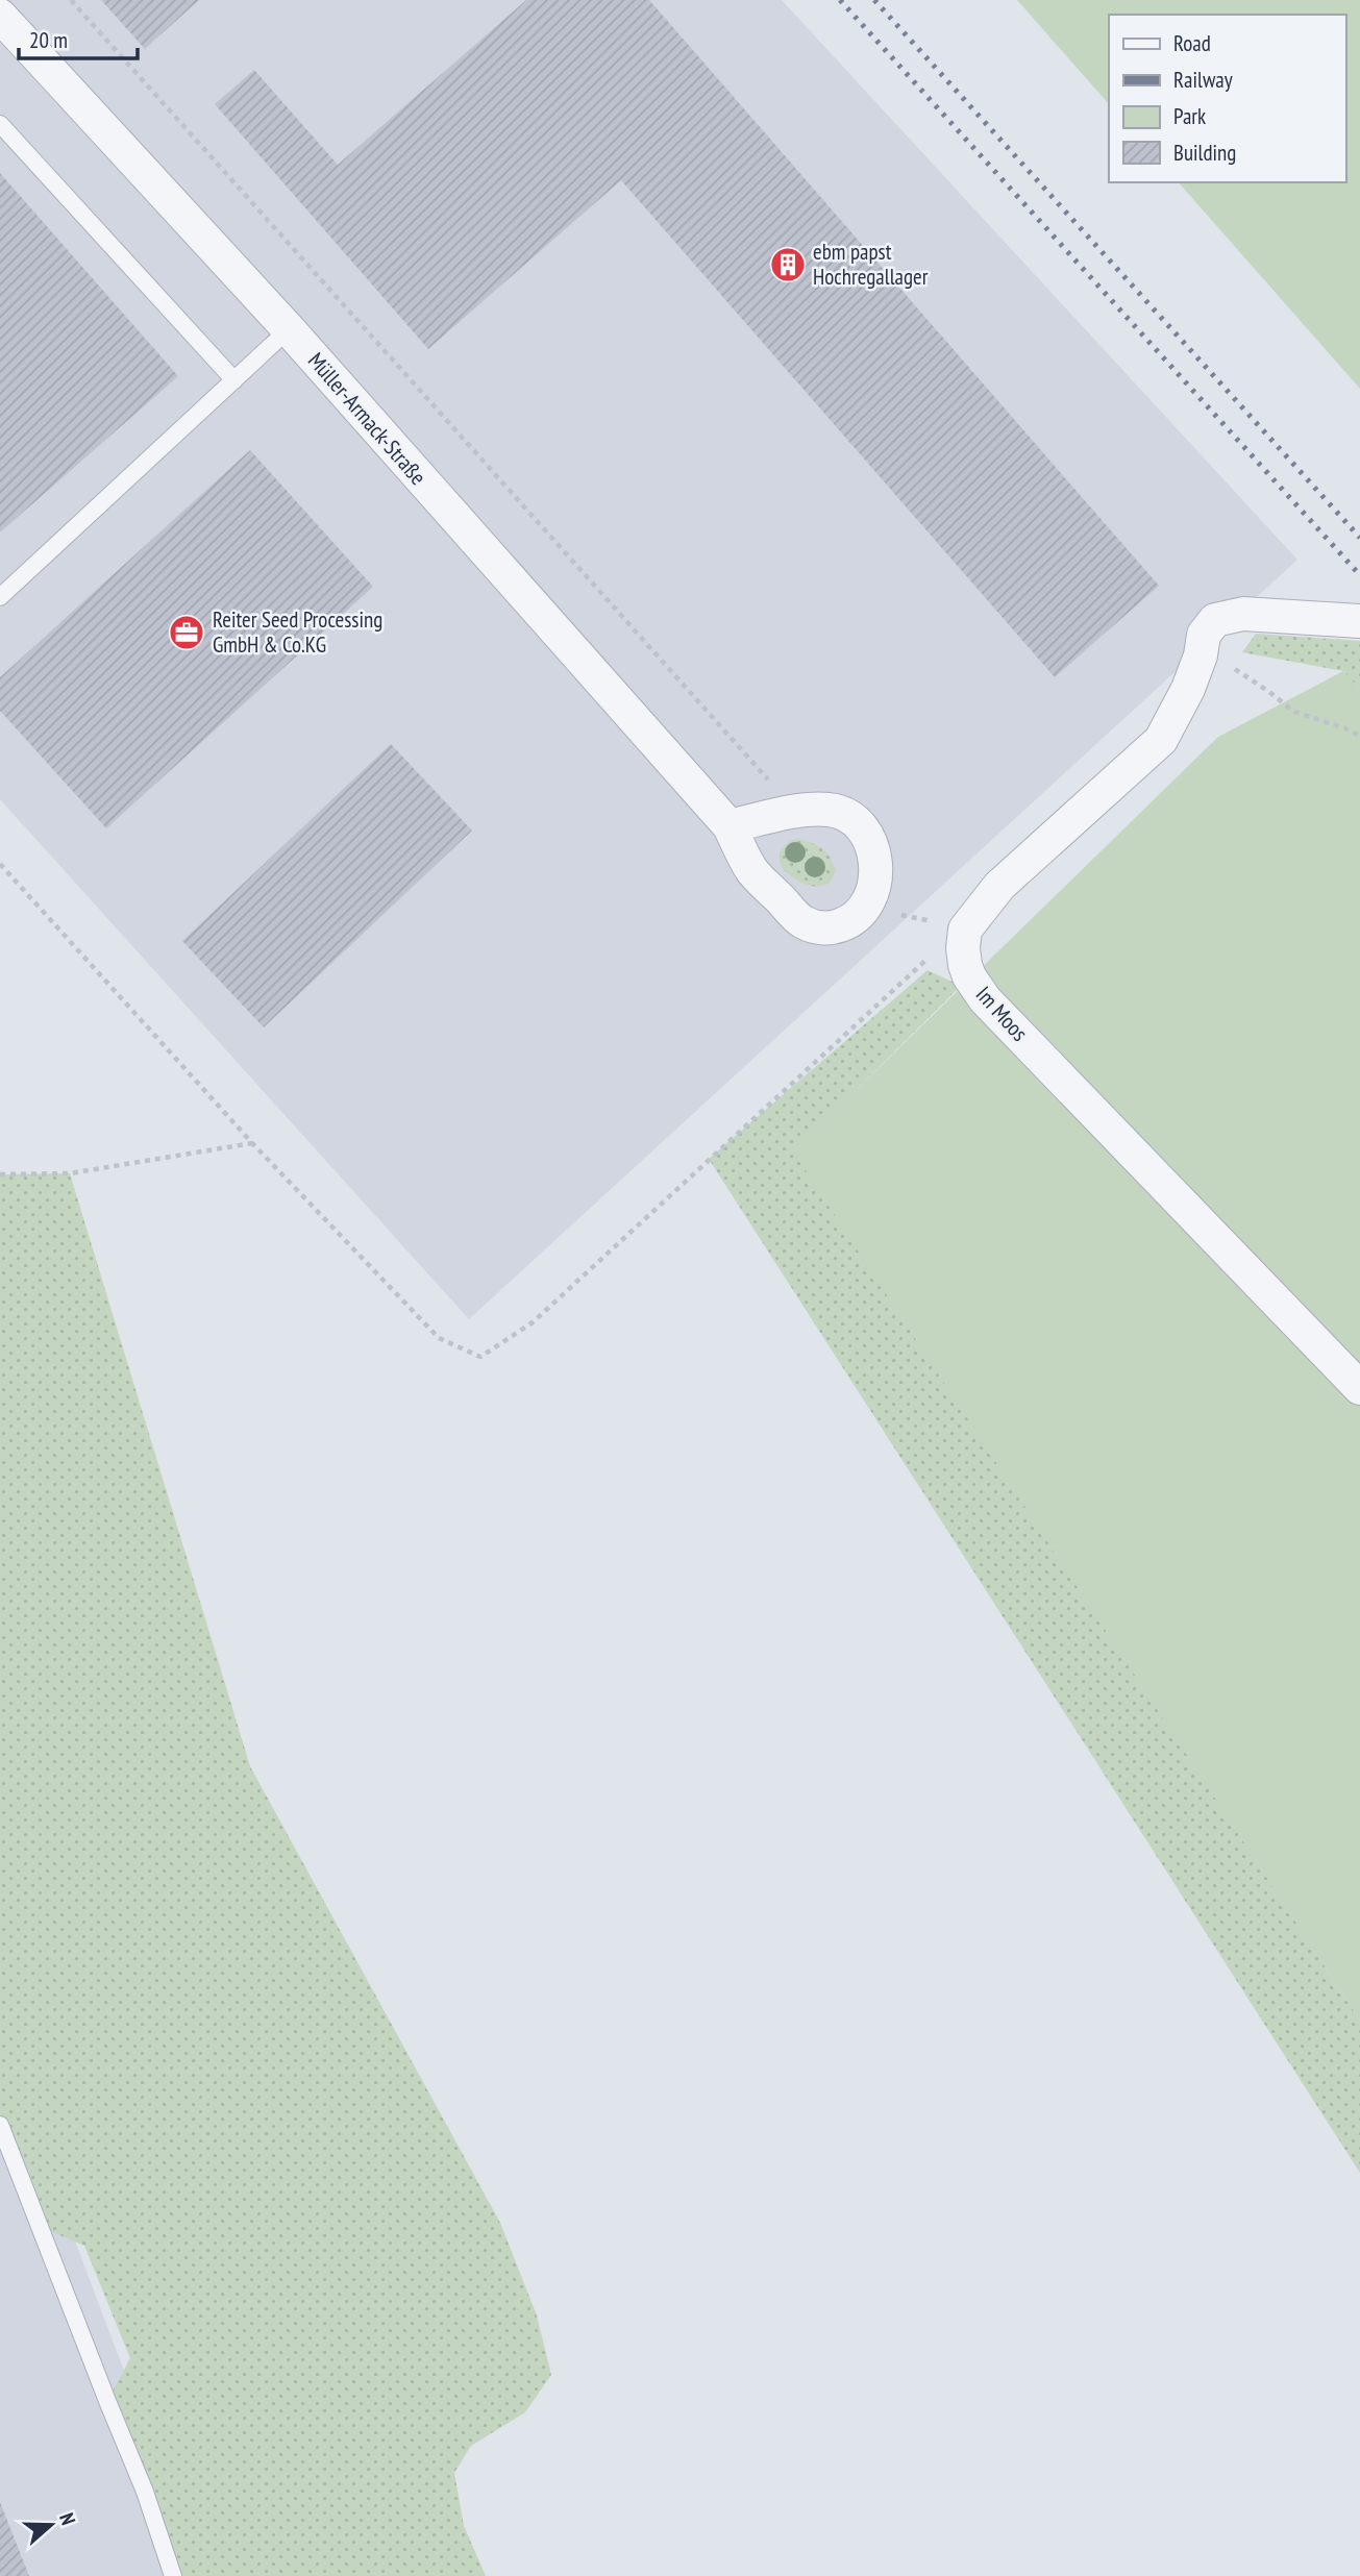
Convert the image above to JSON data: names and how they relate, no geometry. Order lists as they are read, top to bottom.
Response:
{
  "streets": {
    "street": ["Müller-Armack-Straße", "Im Moos"]
  },
  "places": {
    "building": ["ebm papst Hochregallager"],
    "office": ["Reiter Seed Processing GmbH & Co.KG"]
  },
  "legend": [
    "Road",
    "Railway",
    "Park",
    "Building"
  ],
  "scale_bar": "20 m",
  "north": "right"
}
